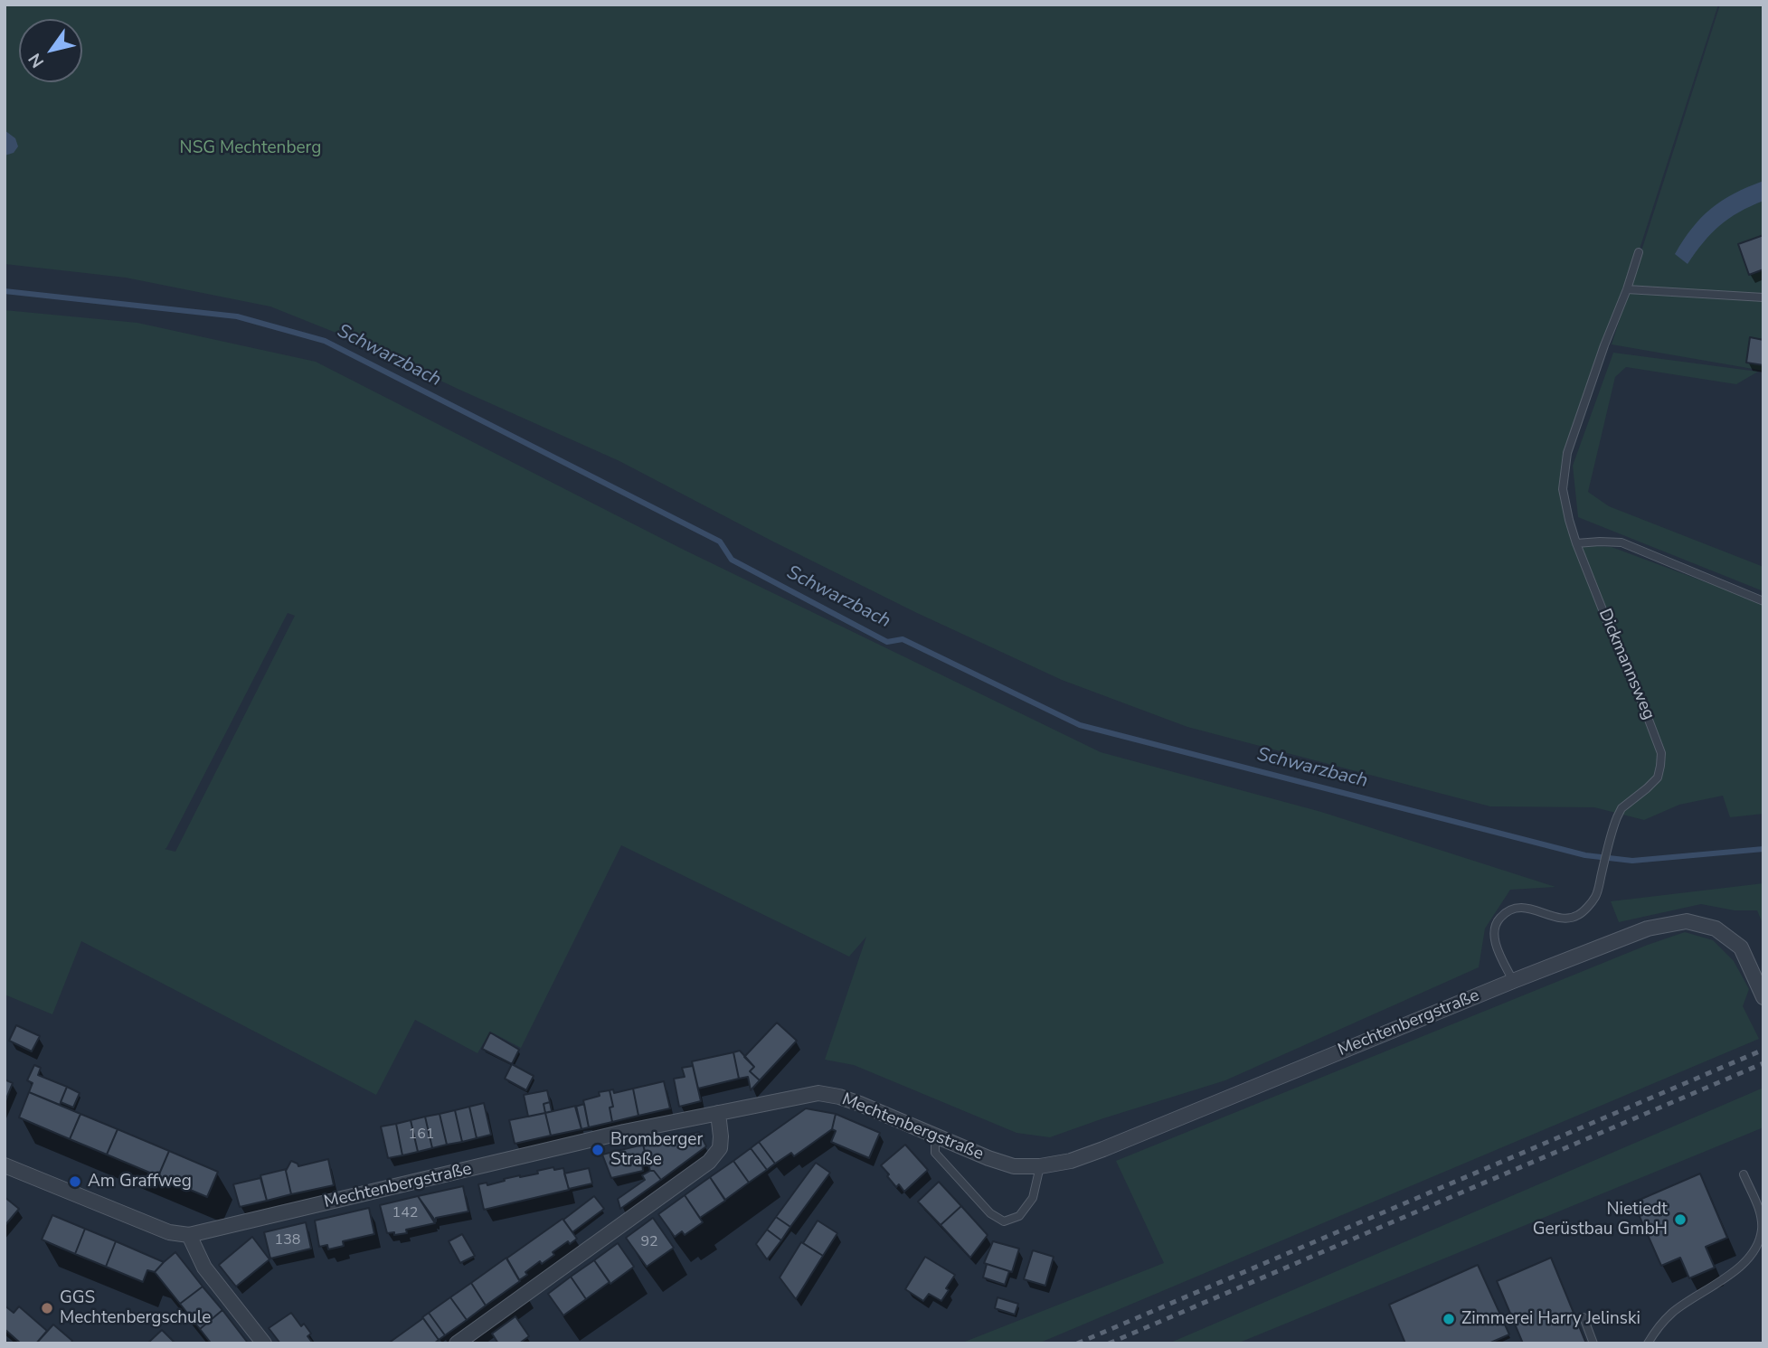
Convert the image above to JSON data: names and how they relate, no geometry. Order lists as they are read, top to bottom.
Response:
{
  "streets": {
    "street": ["Mechtenbergstraße"],
    "lane": ["Dickmannsweg"]
  },
  "crossings": [
    ["Dickmannsweg", "Mechtenbergstraße"]
  ],
  "water": ["Schwarzbach"],
  "parks": ["NSG Mechtenberg"],
  "places": [
    "Bromberger Straße",
    "Am Graffweg",
    "Nietiedt Gerüstbau GmbH",
    "GGS Mechtenbergschule",
    "Zimmerei Harry Jelinski"
  ],
  "house_numbers": [
    "161",
    "142",
    "138",
    "92"
  ],
  "north": "bottom left"
}
